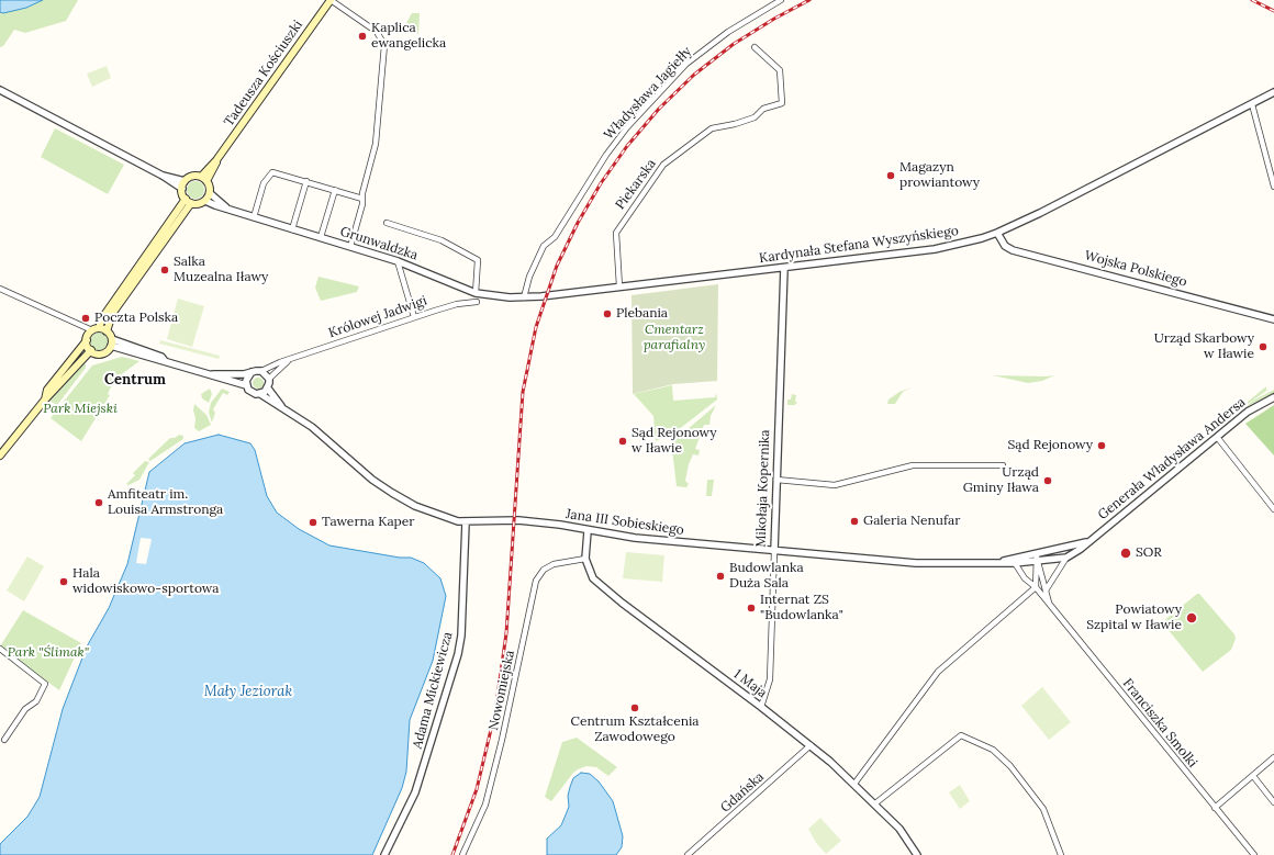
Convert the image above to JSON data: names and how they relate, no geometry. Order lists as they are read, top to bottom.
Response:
{
  "streets": {
    "main road": ["Tadeusza Kościuszki"],
    "street": [
      "Władysława Jagiełły",
      "Piekarska",
      "Grunwaldzka",
      "Kardynała Stefana Wyszyńskiego",
      "Wojska Polskiego",
      "Królowej Jadwigi",
      "Generała Władysława Andersa",
      "Mikołaja Kopernika",
      "Jana III Sobieskiego",
      "1 Maja",
      "Adama Mickiewicza",
      "Nowomiejska",
      "Franciszka Smolki",
      "Gdańska"
    ]
  },
  "crossings": [
    ["Tadeusza Kościuszki", "Grunwaldzka"],
    ["Władysława Jagiełły", "Grunwaldzka"],
    ["Władysława Jagiełły", "Kardynała Stefana Wyszyńskiego"],
    ["Piekarska", "Kardynała Stefana Wyszyńskiego"],
    ["Grunwaldzka", "Kardynała Stefana Wyszyńskiego"],
    ["Kardynała Stefana Wyszyńskiego", "Wojska Polskiego"],
    ["Kardynała Stefana Wyszyńskiego", "Mikołaja Kopernika"],
    ["Królowej Jadwigi", "Jana III Sobieskiego"],
    ["Generała Władysława Andersa", "Jana III Sobieskiego"],
    ["Generała Władysława Andersa", "Franciszka Smolki"],
    ["Mikołaja Kopernika", "Jana III Sobieskiego"],
    ["Mikołaja Kopernika", "1 Maja"],
    ["Jana III Sobieskiego", "1 Maja"],
    ["Jana III Sobieskiego", "Adama Mickiewicza"],
    ["Jana III Sobieskiego", "Franciszka Smolki"],
    ["1 Maja", "Nowomiejska"],
    ["1 Maja", "Gdańska"]
  ],
  "districts": ["Centrum"],
  "water": ["Mały Jeziorak"],
  "parks": ["Cmentarz parafialny", "Park Miejski", "Park \"Ślimak\""],
  "places": [
    "Kaplica ewangelicka",
    "Magazyn prowiantowy",
    "Salka Muzealna Iławy",
    "Plebania",
    "Poczta Polska",
    "Urząd Skarbowy w Iławie",
    "Sąd Rejonowy w Iławie",
    "Sąd Rejonowy",
    "Urząd Gminy Iława",
    "Amfiteatr im. Louisa Armstronga",
    "Galeria Nenufar",
    "Tawerna Kaper",
    "SOR",
    "Budowlanka Duża Sala",
    "Hala widowiskowo-sportowa",
    "Internat ZS \"Budowlanka\"",
    "Powiatowy Szpital w Iławie",
    "Centrum Kształcenia Zawodowego"
  ]
}
